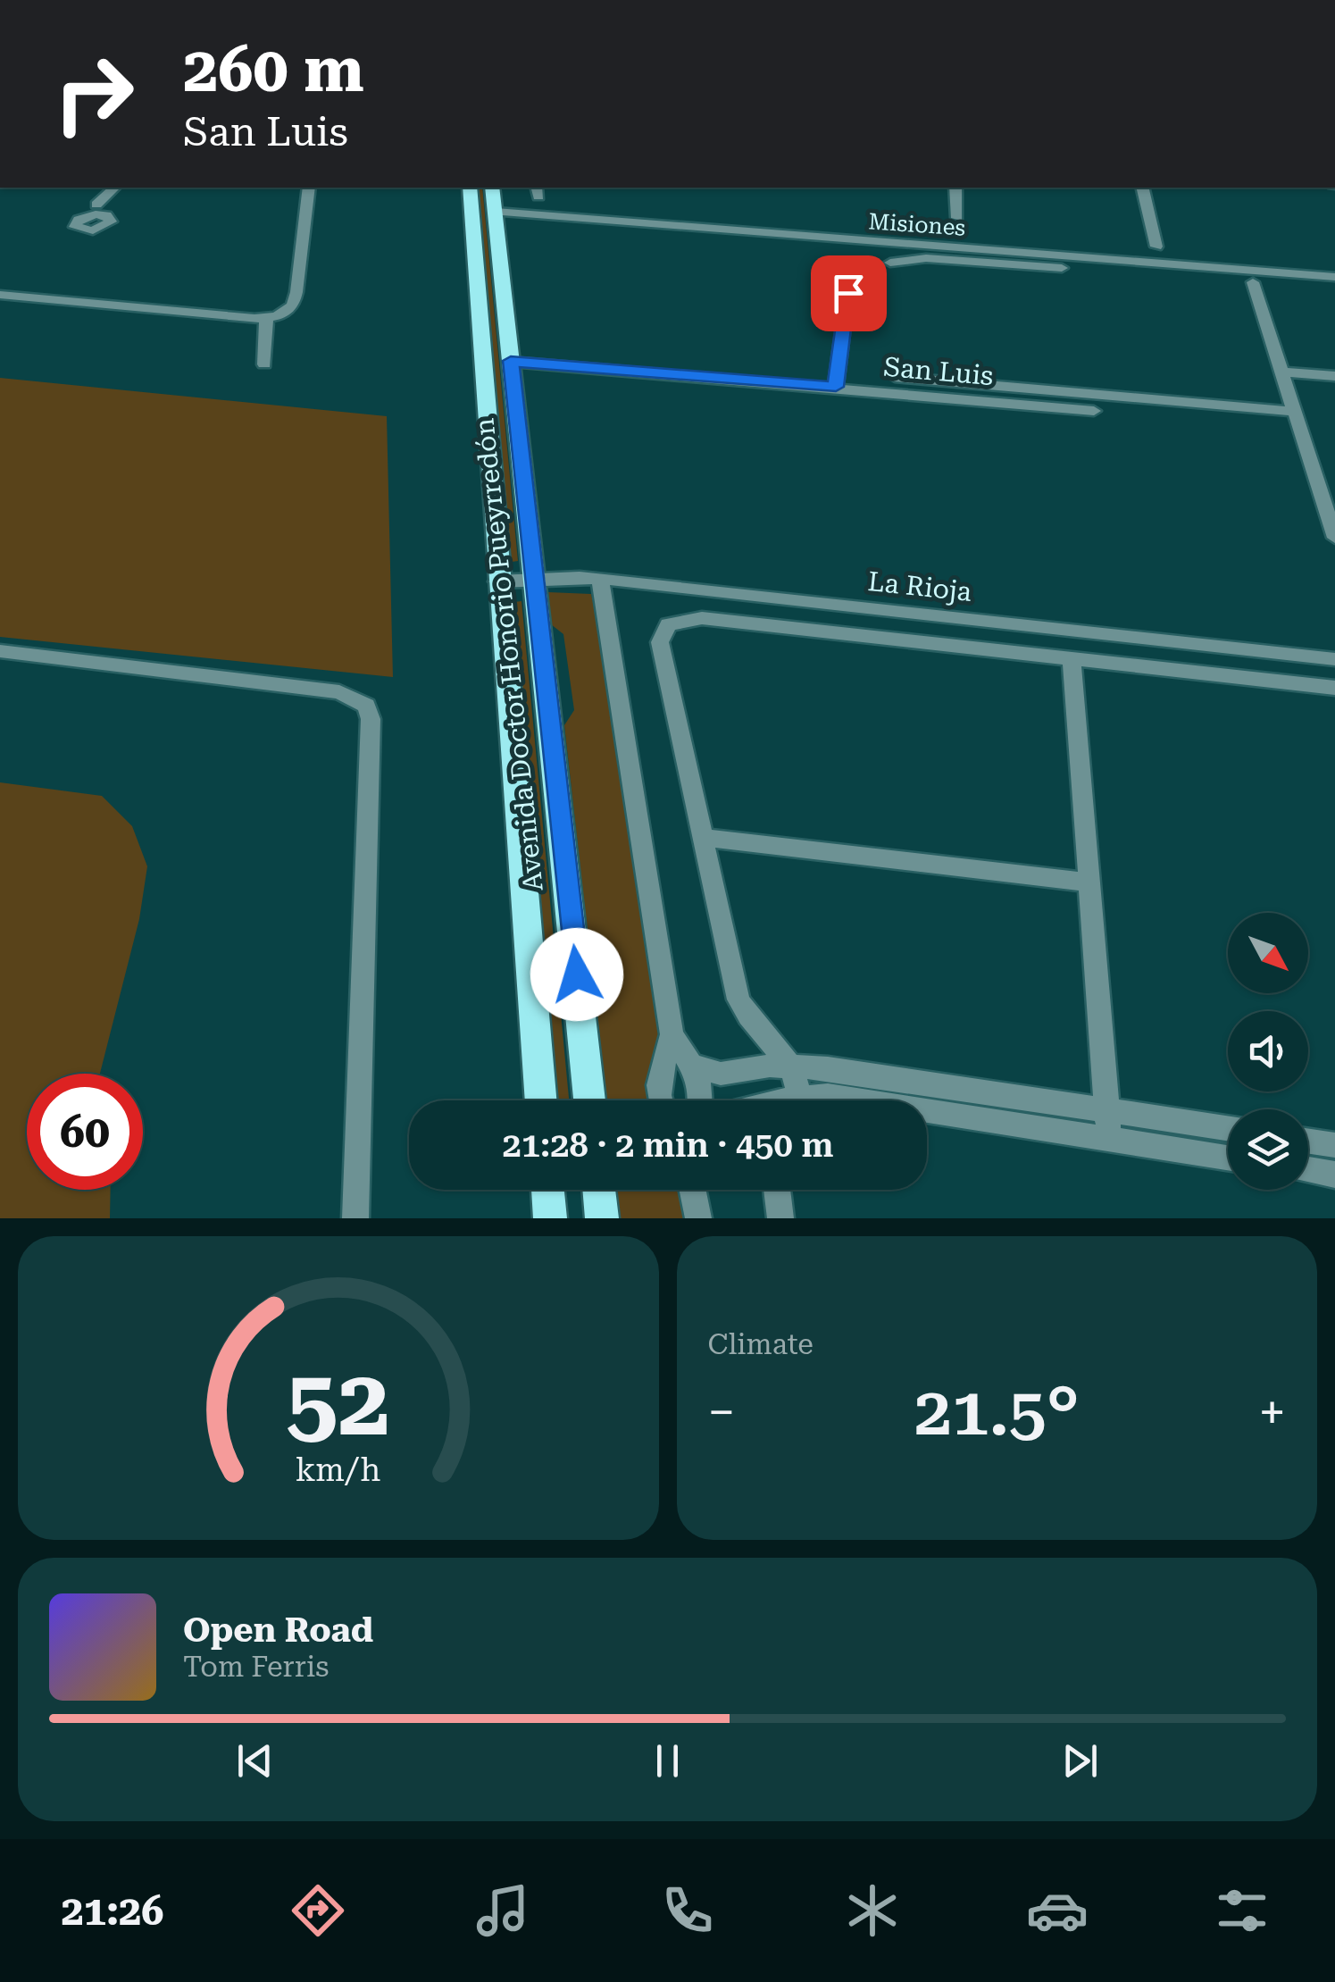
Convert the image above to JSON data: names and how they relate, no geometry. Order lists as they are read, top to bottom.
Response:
{
  "streets": {
    "main road": ["Avenida Doctor Honorio Pueyrredón"],
    "street": ["Misiones", "San Luis", "La Rioja"]
  },
  "crossings": [
    ["Misiones", "Avenida Doctor Honorio Pueyrredón"],
    ["San Luis", "Avenida Doctor Honorio Pueyrredón"],
    ["La Rioja", "Avenida Doctor Honorio Pueyrredón"]
  ],
  "north": "bottom right",
  "page": {
    "turn": ["260 m", "San Luis"],
    "limit": "60",
    "trip": "21:28 · 2 min · 450 m",
    "tile": "Climate",
    "heat": ["−", "21.5°", "+"],
    "song": ["Open Road", "Tom Ferris"],
    "tabs": "21:26",
    "gauge": ["52", "km/h"]
  }
}
